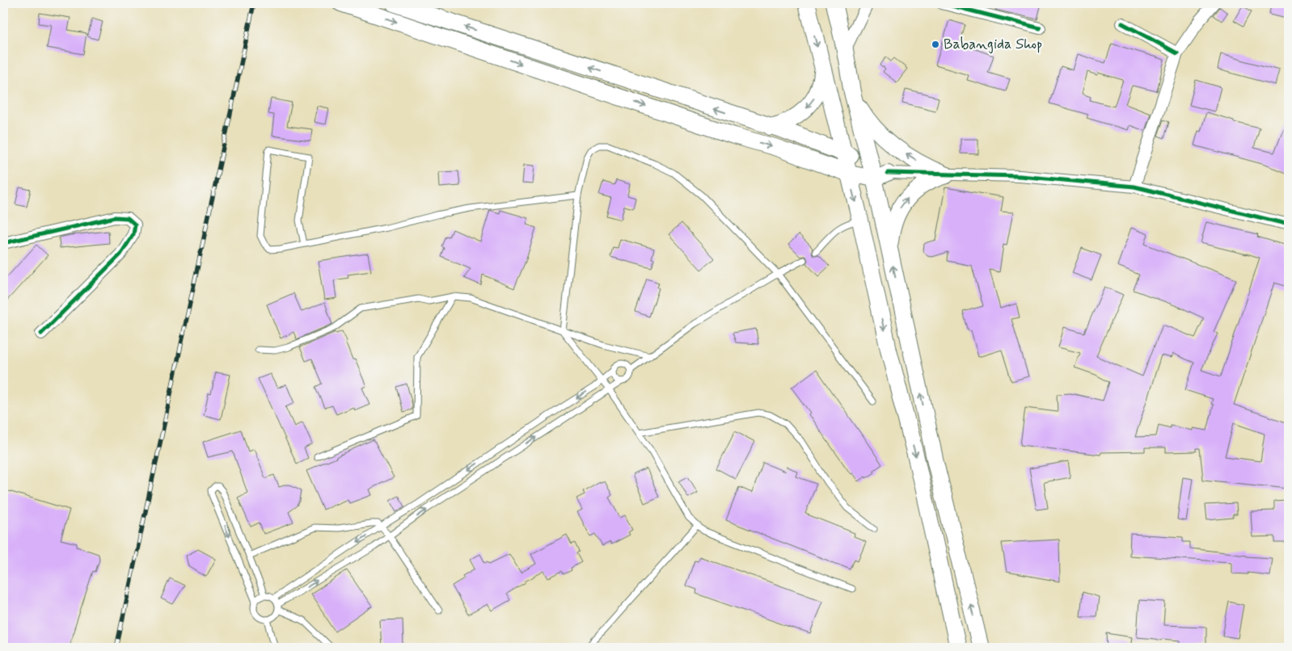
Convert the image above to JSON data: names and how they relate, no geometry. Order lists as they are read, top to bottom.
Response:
{
  "places": ["Babangida Shop"]
}
